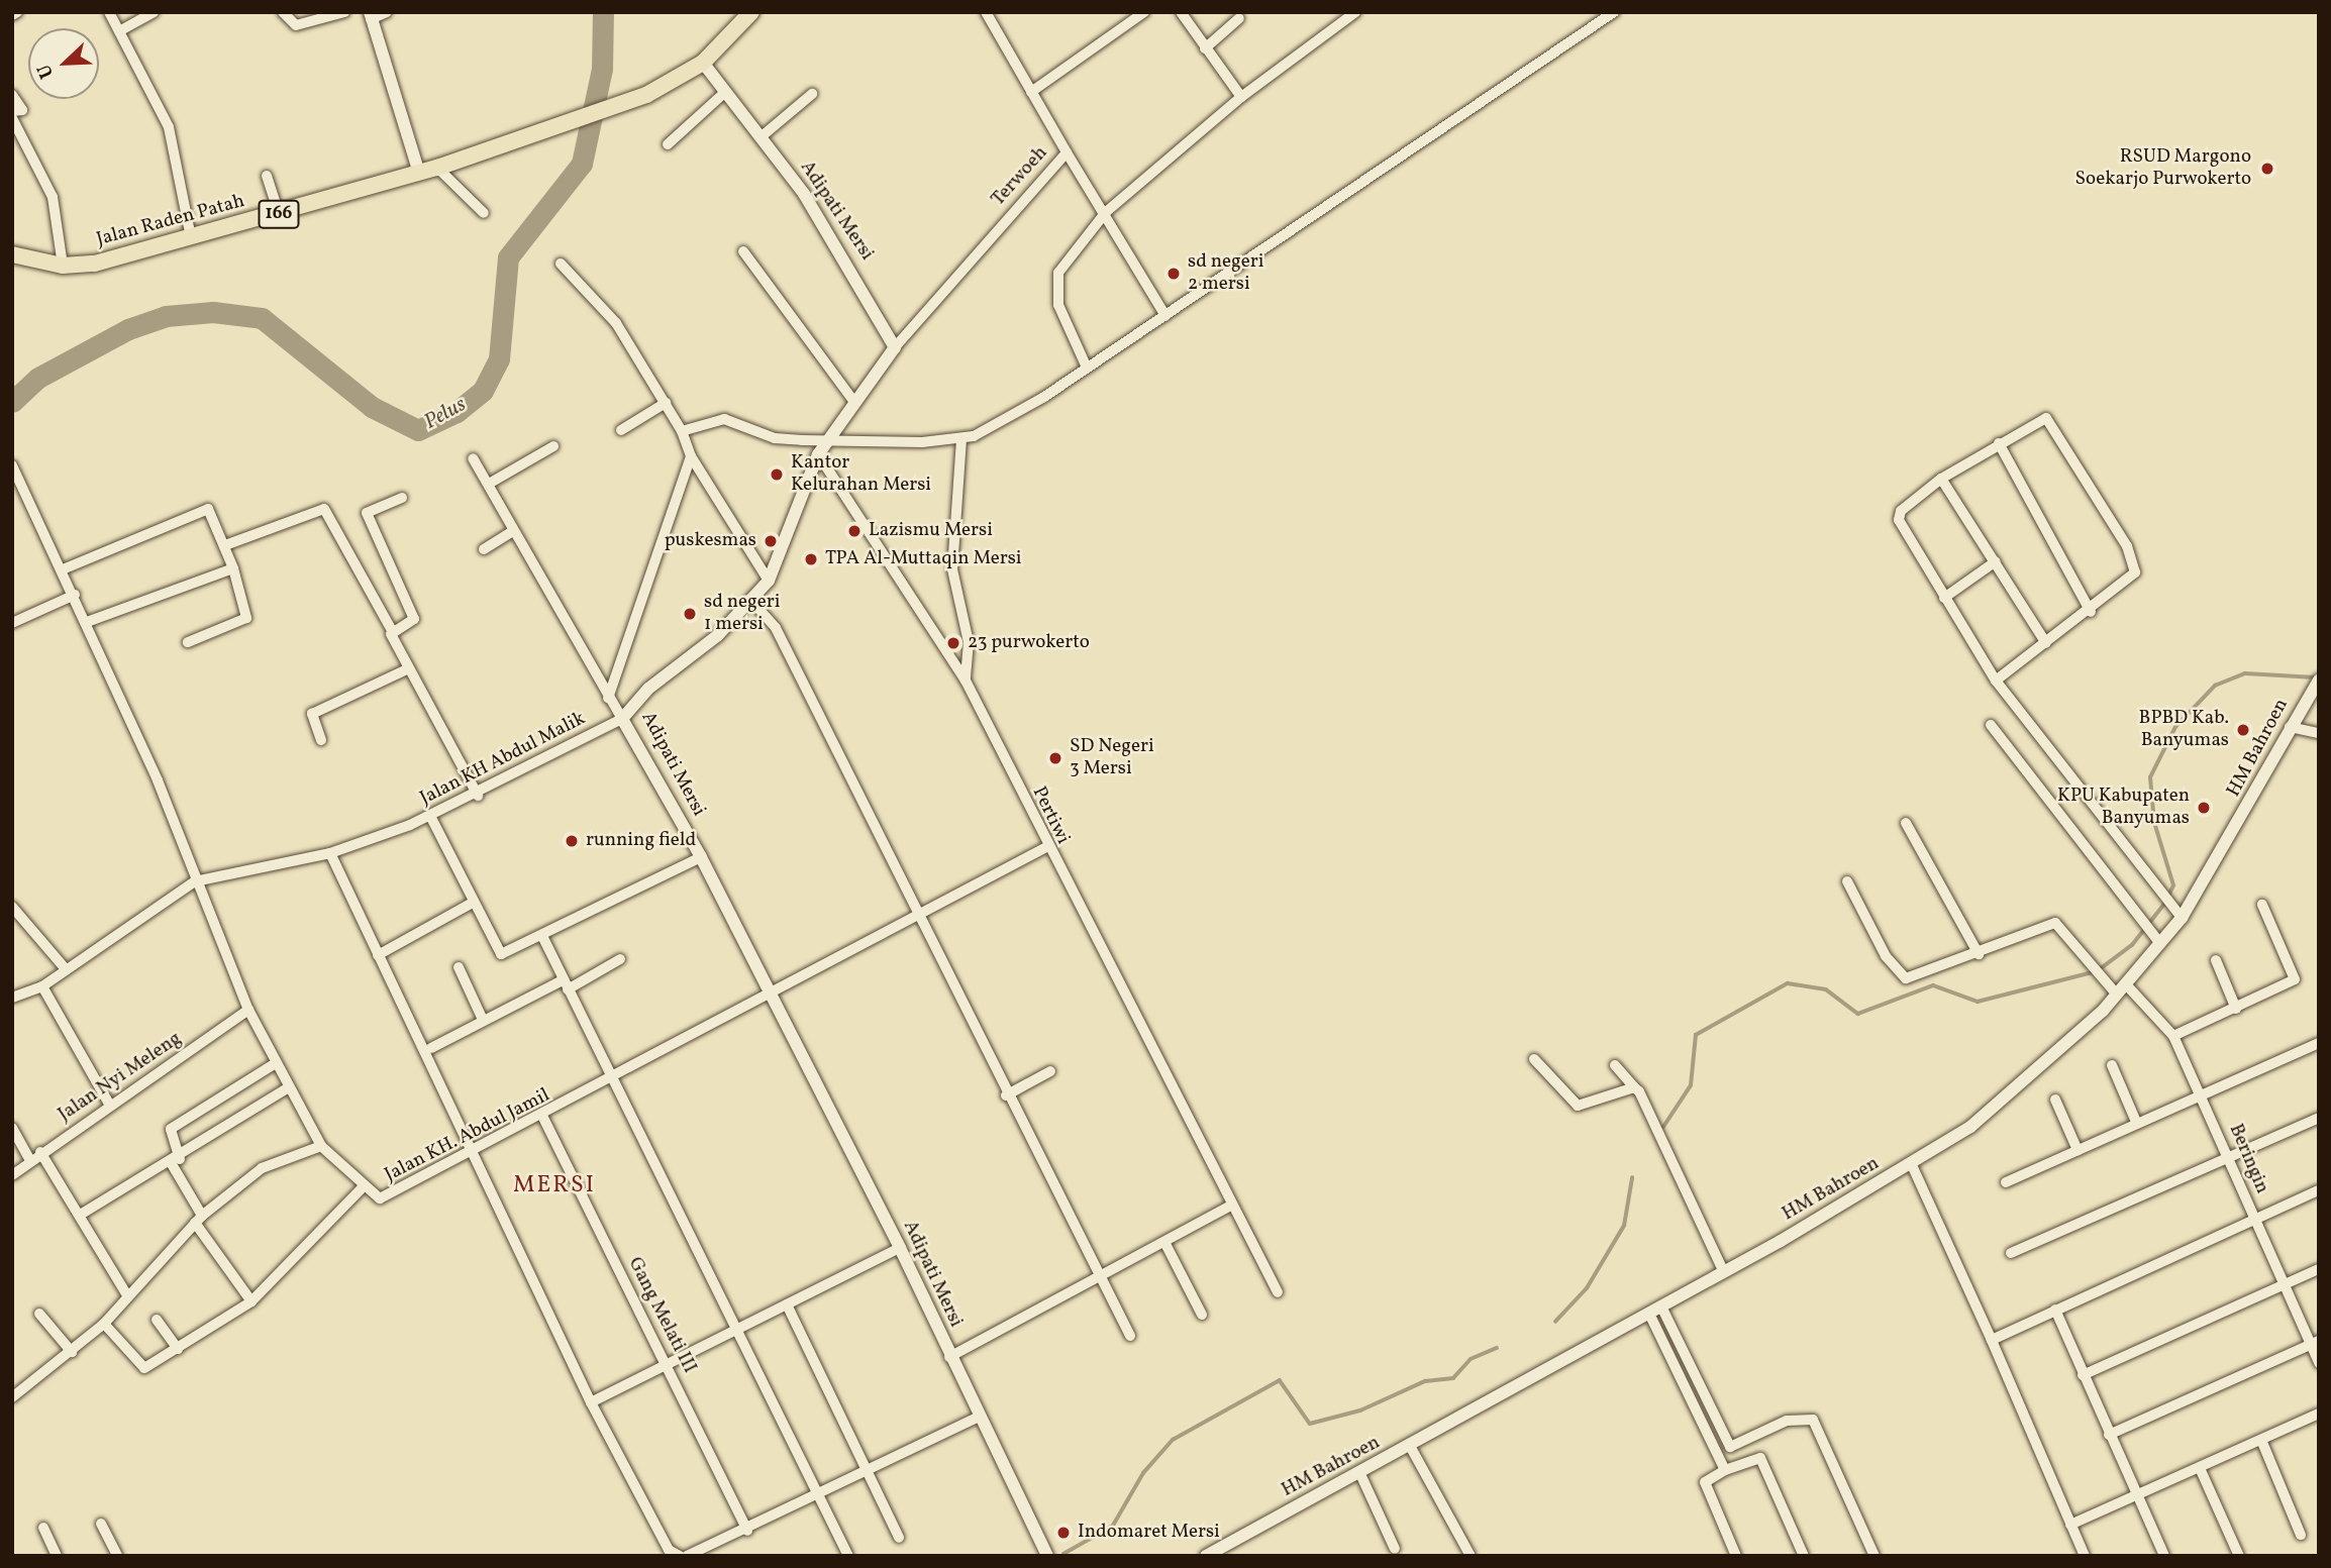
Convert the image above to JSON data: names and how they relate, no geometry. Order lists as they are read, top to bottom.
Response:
{
  "streets": {
    "main road": ["166", "Jalan Raden Patah"],
    "street": [
      "Terwoeh",
      "Adipati Mersi",
      "HM Bahroen",
      "Jalan KH Abdul Malik",
      "Pertiwi",
      "Jalan Nyi Meleng",
      "Jalan KH. Abdul Jamil",
      "Beringin",
      "Gang Melati III"
    ]
  },
  "crossings": [
    ["Terwoeh", "Adipati Mersi"],
    ["Adipati Mersi", "166"],
    ["Adipati Mersi", "Jalan Raden Patah"],
    ["Adipati Mersi", "Jalan KH Abdul Malik"],
    ["Adipati Mersi", "Pertiwi"],
    ["Adipati Mersi", "Jalan KH. Abdul Jamil"],
    ["166", "Jalan Raden Patah"],
    ["HM Bahroen", "Beringin"],
    ["Jalan KH Abdul Malik", "Jalan KH. Abdul Jamil"],
    ["Pertiwi", "Jalan KH. Abdul Jamil"],
    ["Jalan Nyi Meleng", "Jalan KH. Abdul Jamil"],
    ["Jalan KH. Abdul Jamil", "Gang Melati III"]
  ],
  "districts": ["MERSI"],
  "water": ["Pelus"],
  "places": [
    "RSUD Margono Soekarjo Purwokerto",
    "sd negeri 2 mersi",
    "Kantor Kelurahan Mersi",
    "Lazismu Mersi",
    "puskesmas",
    "TPA Al-Muttaqin Mersi",
    "sd negeri 1 mersi",
    "23 purwokerto",
    "BPBD Kab. Banyumas",
    "SD Negeri 3 Mersi",
    "KPU Kabupaten Banyumas",
    "running field",
    "Indomaret Mersi"
  ],
  "north": "bottom left"
}
